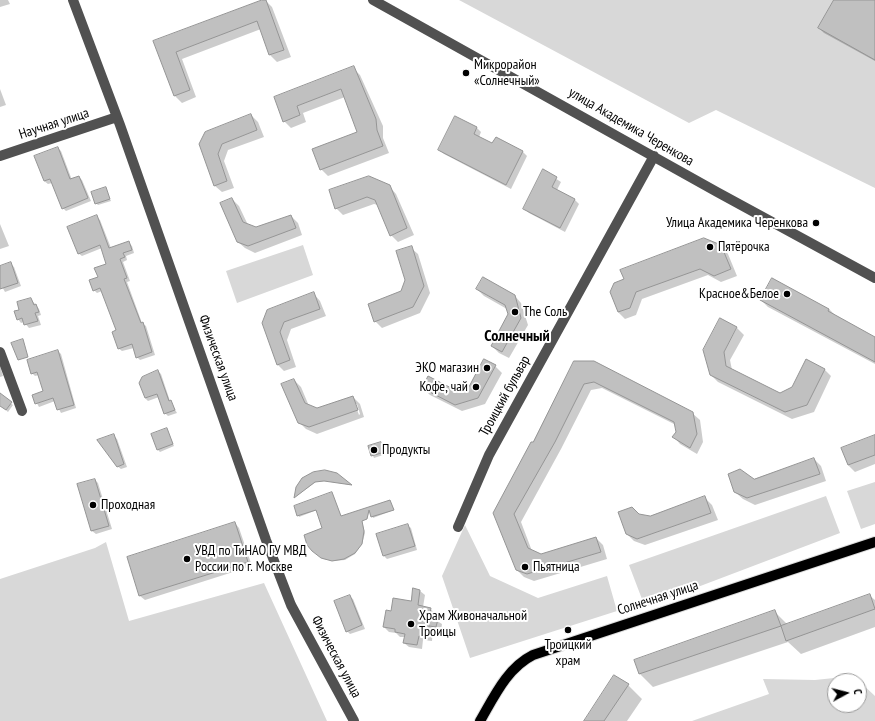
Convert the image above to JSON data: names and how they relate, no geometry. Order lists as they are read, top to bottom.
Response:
{
  "streets": {
    "main road": ["Солнечная улица"],
    "street": [
      "Научная улица",
      "улица Академика Черенкова",
      "Физическая улица",
      "Троицкий бульвар"
    ]
  },
  "crossings": [
    ["Научная улица", "Физическая улица"],
    ["улица Академика Черенкова", "Троицкий бульвар"]
  ],
  "districts": ["Солнечный"],
  "places": [
    "Микрорайон «Солнечный»",
    "Улица Академика Черенкова",
    "Пятёрочка",
    "Красное&Белое",
    "The Соль",
    "ЭКО магазин",
    "Кофе, чай",
    "Продукты",
    "Проходная",
    "УВД по ТиНАО ГУ МВД России по г. Москве",
    "Пьятница",
    "Храм Живоначальной Троицы",
    "Троицкий храм"
  ],
  "north": "right"
}
